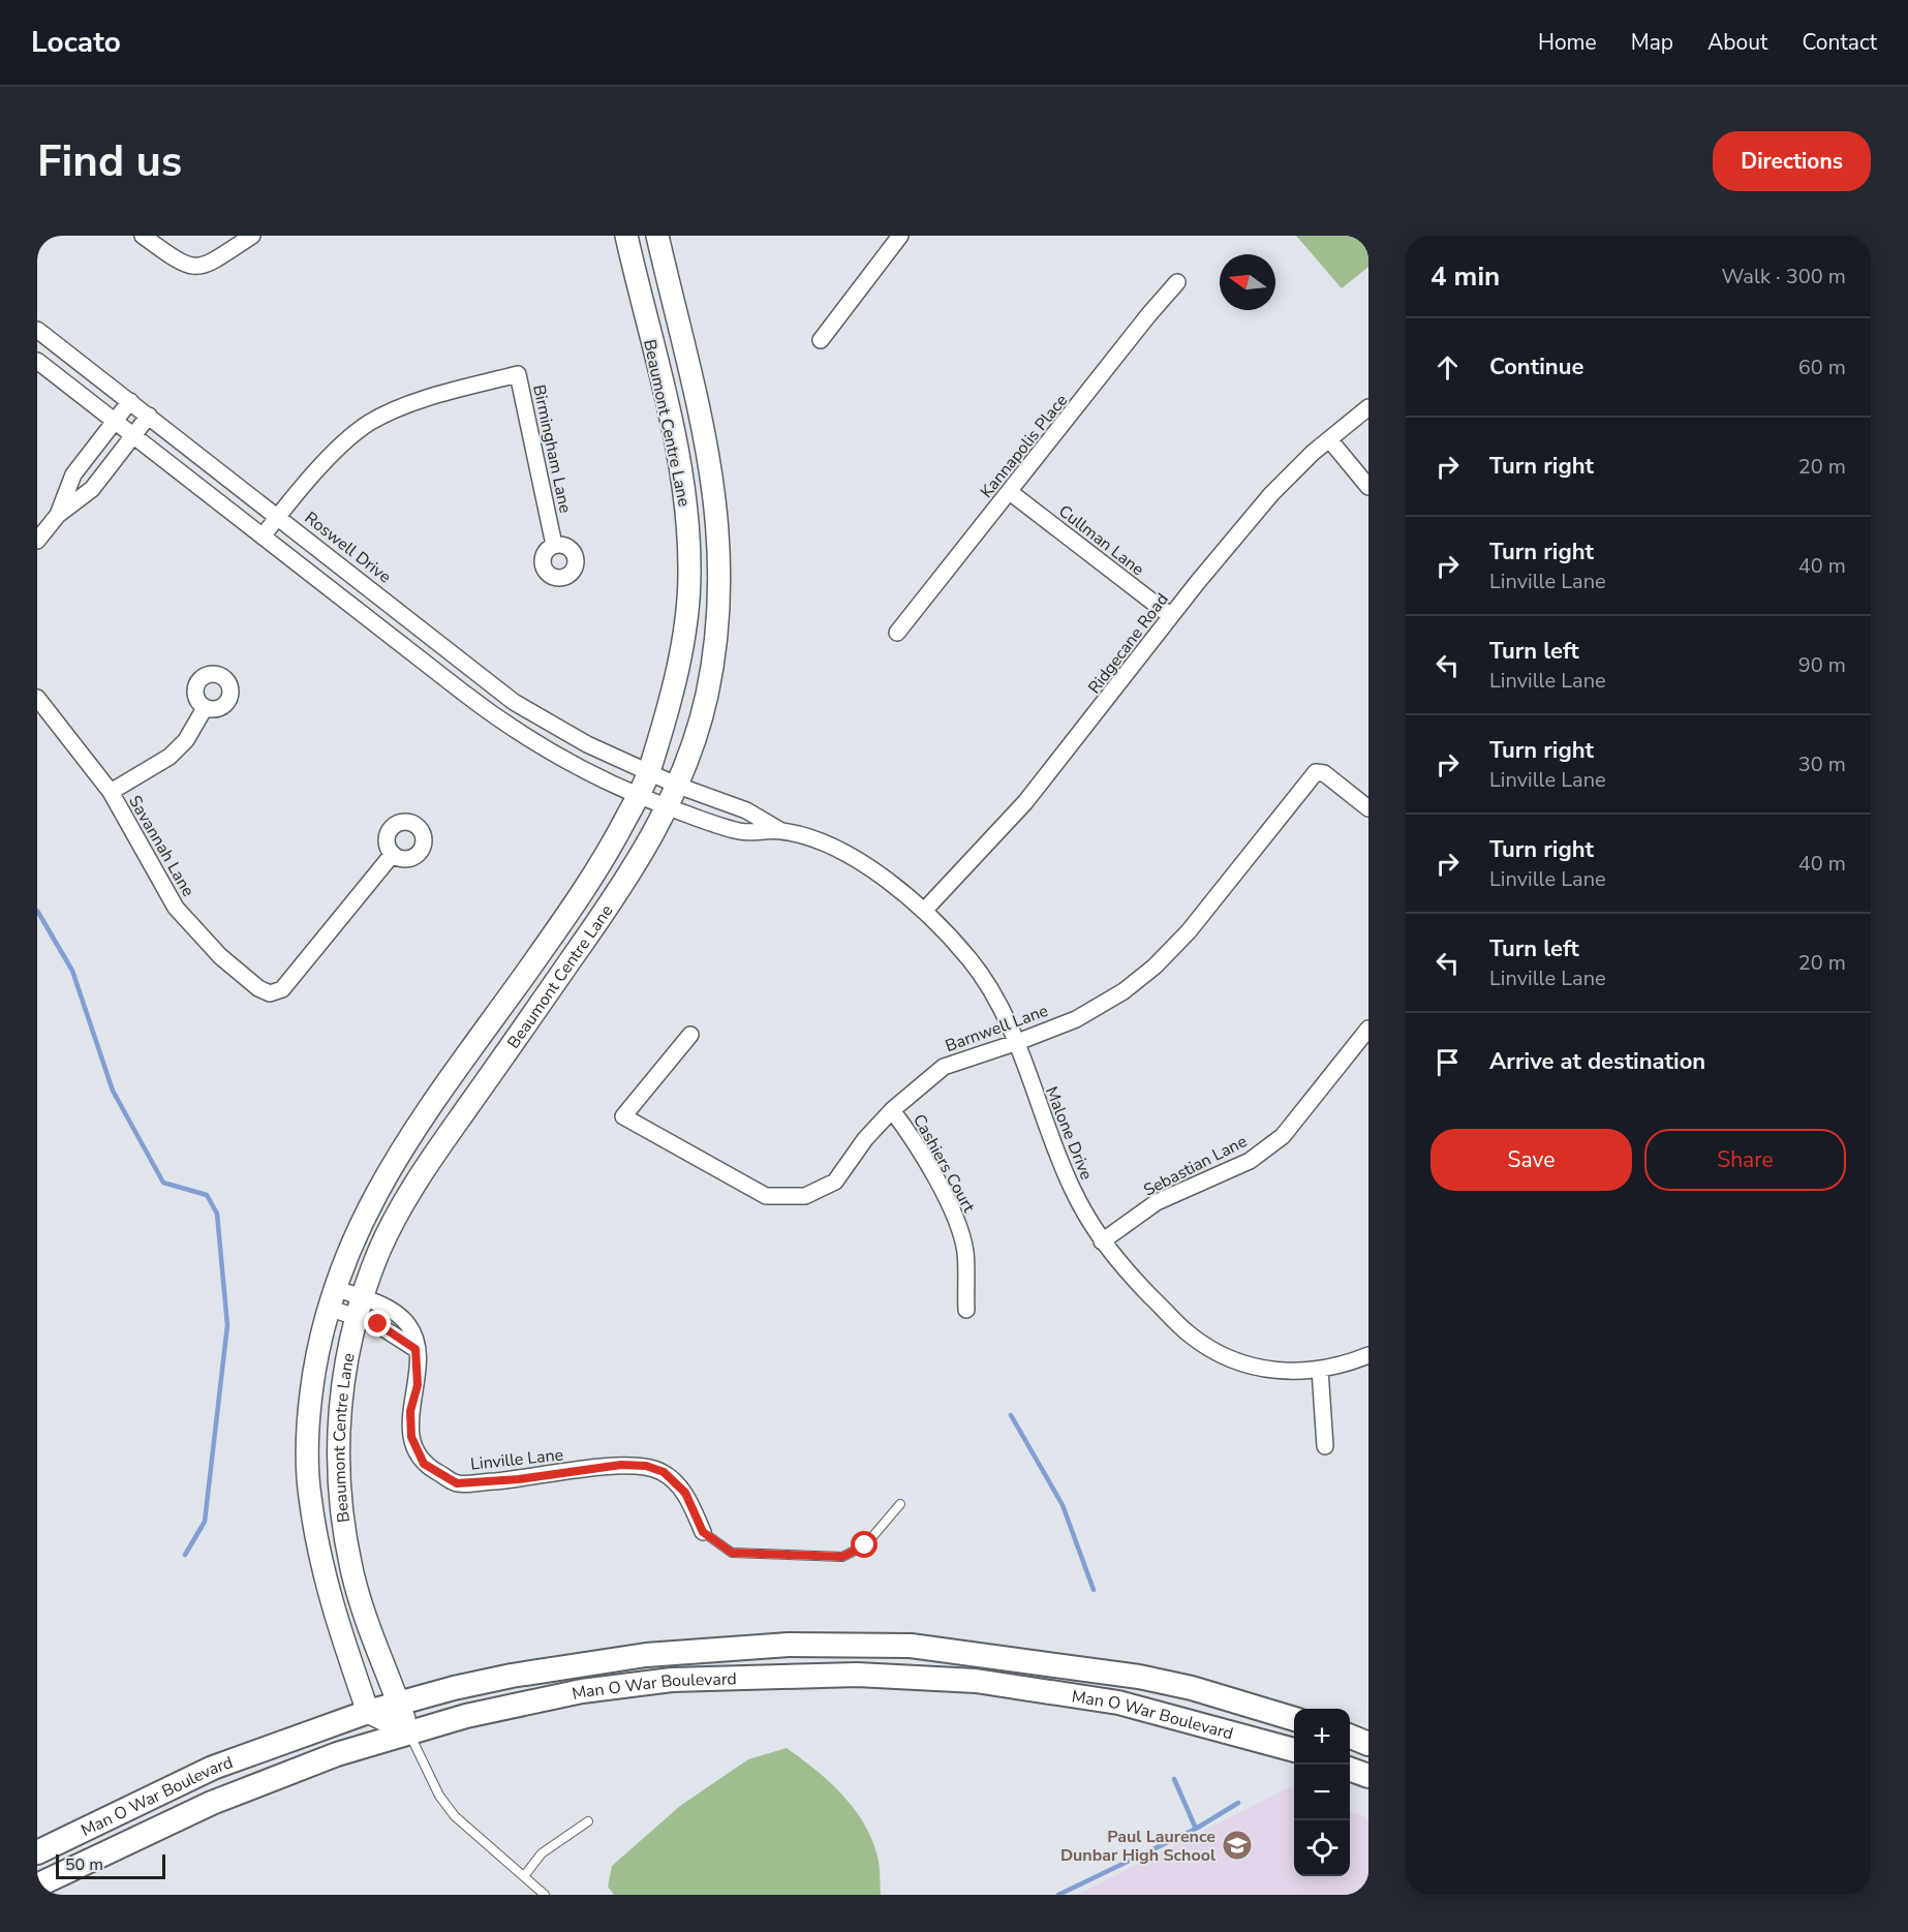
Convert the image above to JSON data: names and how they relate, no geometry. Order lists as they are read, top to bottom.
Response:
{
  "streets": {
    "main road": ["Man O War Boulevard"],
    "street": [
      "Beaumont Centre Lane",
      "Kannapolis Place",
      "Birmingham Lane",
      "Cullman Lane",
      "Roswell Drive",
      "Ridgecane Road",
      "Savannah Lane",
      "Barnwell Lane",
      "Malone Drive",
      "Cashiers Court",
      "Sebastian Lane",
      "Linville Lane"
    ]
  },
  "crossings": [
    ["Beaumont Centre Lane", "Roswell Drive"],
    ["Beaumont Centre Lane", "Malone Drive"],
    ["Beaumont Centre Lane", "Linville Lane"],
    ["Beaumont Centre Lane", "Man O War Boulevard"],
    ["Kannapolis Place", "Cullman Lane"],
    ["Birmingham Lane", "Roswell Drive"],
    ["Cullman Lane", "Ridgecane Road"],
    ["Roswell Drive", "Malone Drive"],
    ["Ridgecane Road", "Malone Drive"],
    ["Barnwell Lane", "Malone Drive"],
    ["Barnwell Lane", "Cashiers Court"],
    ["Malone Drive", "Sebastian Lane"]
  ],
  "places": {
    "school or university": ["Paul Laurence Dunbar High School"]
  },
  "scale_bar": "50 m",
  "north": "left",
  "page": {
    "header": "Locato",
    "nav": [
      "Home",
      "Map",
      "About",
      "Contact"
    ],
    "buttons": [
      "Directions",
      ["Save", "Share"]
    ],
    "title": "Find us",
    "heading": ["4 min", "Walk · 300 m"],
    "list": [
      ["Continue", "60 m"],
      ["Turn right", "20 m"],
      ["Turn right", "Linville Lane", "40 m"],
      ["Turn left", "Linville Lane", "90 m"],
      ["Turn right", "Linville Lane", "30 m"],
      ["Turn right", "Linville Lane", "40 m"],
      ["Turn left", "Linville Lane", "20 m"],
      "Arrive at destination"
    ],
    "map_buttons": ["+", "−"],
    "scale": "50 m"
  }
}
